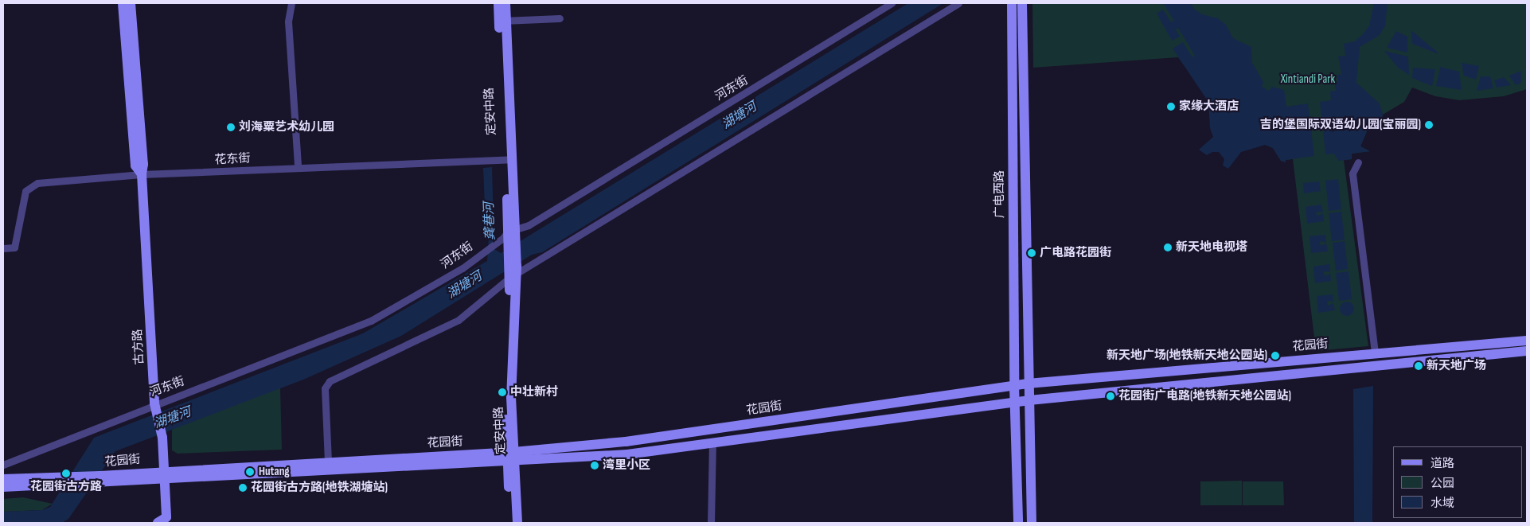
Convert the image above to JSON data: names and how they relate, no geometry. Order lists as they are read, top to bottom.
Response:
{
  "streets": {
    "main road": [
      "定安中路",
      "广电西路",
      "花园街",
      "古方路"
    ],
    "street": ["河东街", "花东街"]
  },
  "crossings": [
    ["河东街", "定安中路"],
    ["河东街", "古方路"],
    ["定安中路", "花东街"],
    ["定安中路", "花园街"],
    ["花东街", "古方路"],
    ["广电西路", "花园街"],
    ["花园街", "古方路"]
  ],
  "water": ["湖塘河", "龚巷河"],
  "parks": ["Xintiandi Park"],
  "places": [
    "家缘大酒店",
    "吉的堡国际双语幼儿园(宝丽园)",
    "刘海粟艺术幼儿园",
    "新天地电视塔",
    "广电路花园街",
    "新天地广场(地铁新天地公园站)",
    "新天地广场",
    "中壮新村",
    "花园街广电路(地铁新天地公园站)",
    "湾里小区",
    "Hutang",
    "花园街古方路",
    "花园街古方路(地铁湖塘站)"
  ],
  "legend": ["道路", "公园", "水域"]
}
